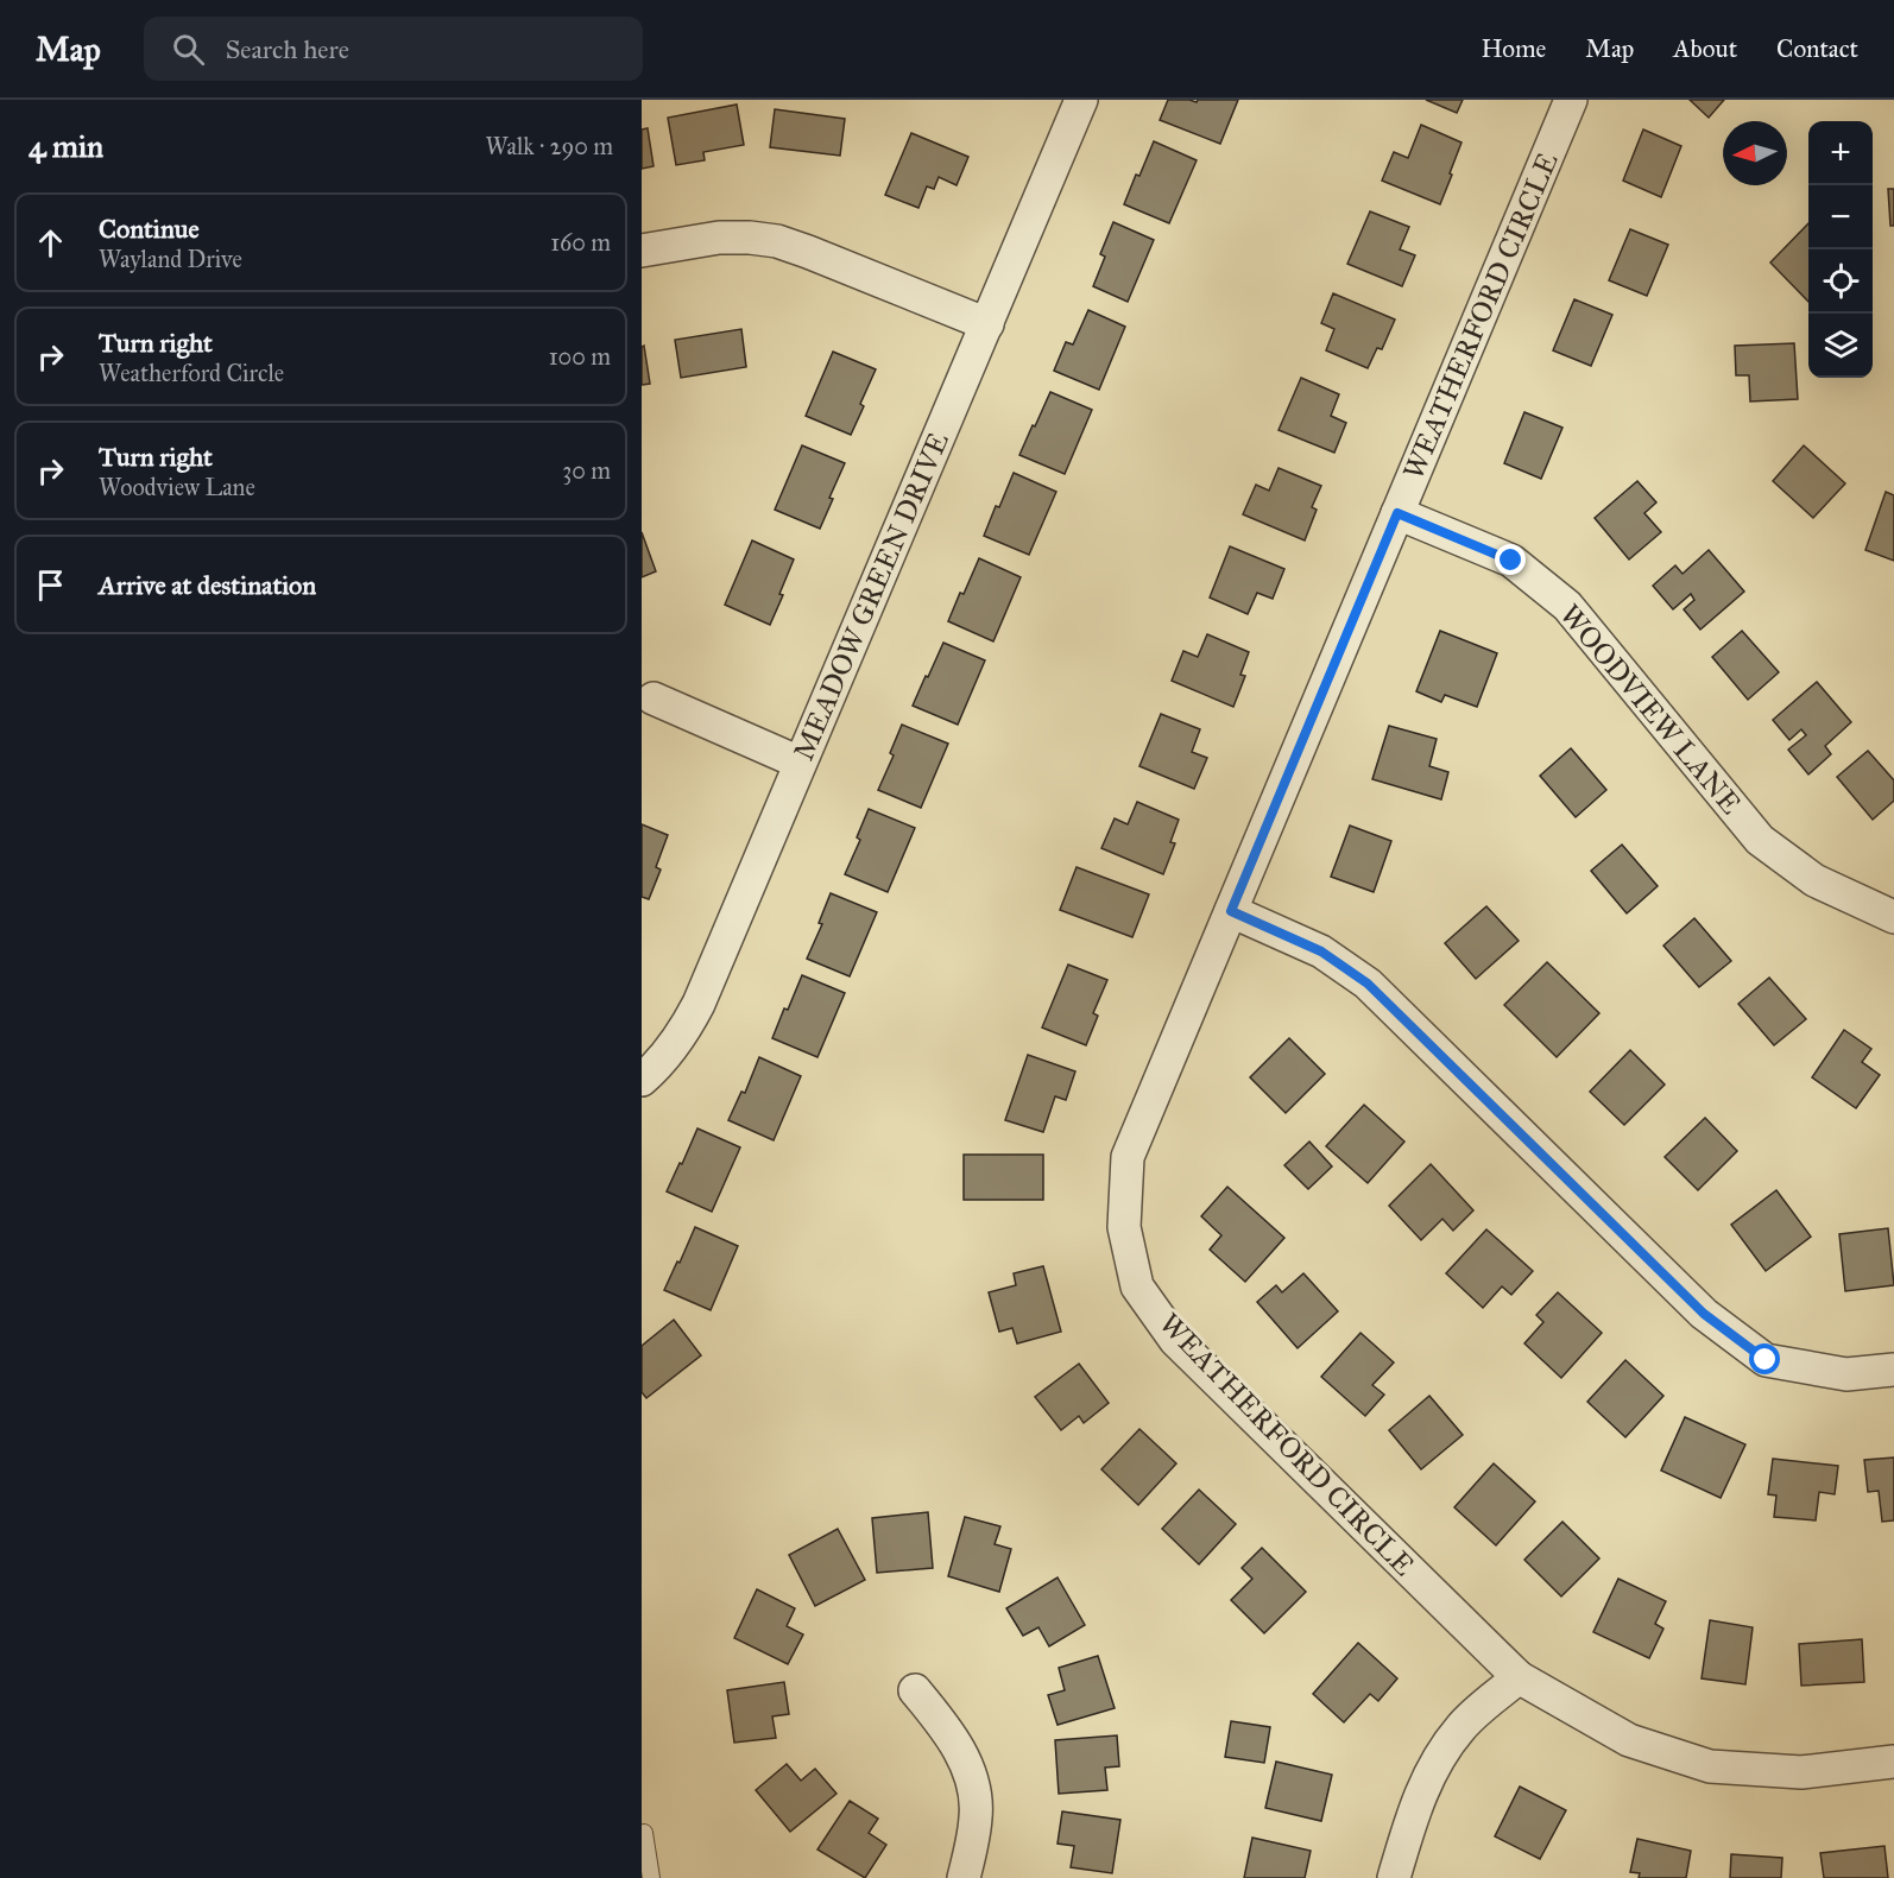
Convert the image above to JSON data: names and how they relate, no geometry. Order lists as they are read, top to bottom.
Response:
{
  "streets": {
    "street": ["WEATHERFORD CIRCLE", "MEADOW GREEN DRIVE", "WOODVIEW LANE"]
  },
  "crossings": [
    ["WEATHERFORD CIRCLE", "WOODVIEW LANE"]
  ],
  "north": "left",
  "page": {
    "header": "Map",
    "search": "Search here",
    "nav": [
      "Home",
      "Map",
      "About",
      "Contact"
    ],
    "heading": ["4 min", "Walk · 290 m"],
    "map_buttons": ["+", "−"],
    "list": [
      ["Continue", "Wayland Drive", "160 m"],
      ["Turn right", "Weatherford Circle", "100 m"],
      ["Turn right", "Woodview Lane", "30 m"],
      "Arrive at destination"
    ]
  }
}
